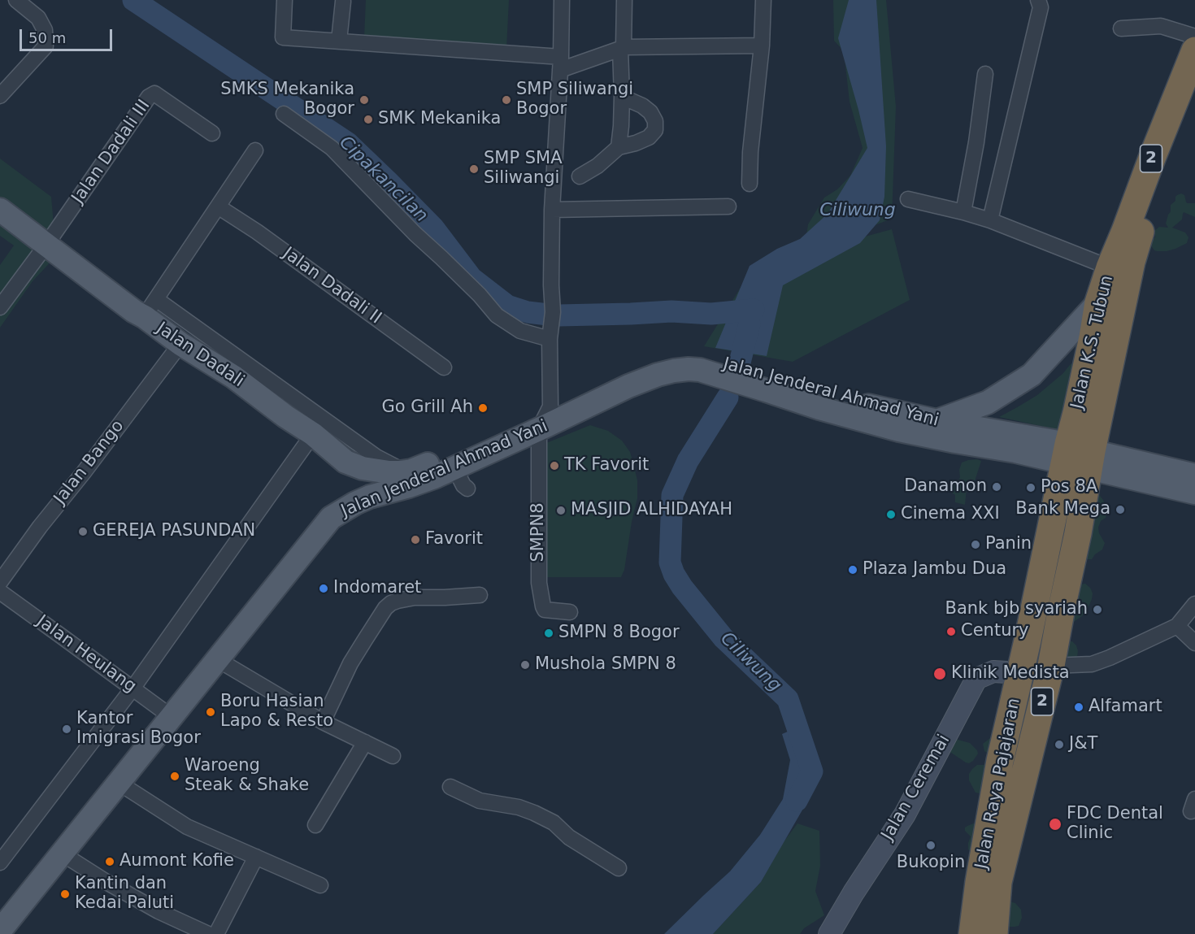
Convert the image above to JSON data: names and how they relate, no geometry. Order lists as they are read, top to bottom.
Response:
{
  "streets": {
    "highway": ["2", "Jalan K.S. Tubun", "Jalan Raya Pajajaran"],
    "main road": ["Jalan Dadali", "Jalan Jenderal Ahmad Yani"],
    "street": [
      "Jalan Dadali III",
      "Jalan Dadali II",
      "Jalan Bango",
      "SMPN8",
      "Jalan Heulang",
      "Jalan Ceremai"
    ]
  },
  "crossings": [
    ["Jalan Dadali III", "Jalan Dadali"],
    ["Jalan K.S. Tubun", "Jalan Jenderal Ahmad Yani"],
    ["Jalan K.S. Tubun", "Jalan Raya Pajajaran"],
    ["Jalan Dadali", "Jalan Jenderal Ahmad Yani"],
    ["Jalan Dadali", "Jalan Bango"],
    ["Jalan Jenderal Ahmad Yani", "SMPN8"],
    ["Jalan Jenderal Ahmad Yani", "Jalan Heulang"],
    ["Jalan Jenderal Ahmad Yani", "Jalan Raya Pajajaran"],
    ["Jalan Raya Pajajaran", "Jalan Ceremai"]
  ],
  "water": ["Cipakancilan", "Ciliwung"],
  "places": [
    "SMKS Mekanika Bogor",
    "SMP Siliwangi Bogor",
    "SMK Mekanika",
    "SMP SMA Siliwangi",
    "Go Grill Ah",
    "TK Favorit",
    "Danamon",
    "Pos 8A",
    "Bank Mega",
    "MASJID ALHIDAYAH",
    "Cinema XXI",
    "GEREJA PASUNDAN",
    "Favorit",
    "Panin",
    "Plaza Jambu Dua",
    "Indomaret",
    "Bank bjb syariah",
    "Century",
    "SMPN 8 Bogor",
    "Mushola SMPN 8",
    "Klinik Medista",
    "Alfamart",
    "Boru Hasian Lapo & Resto",
    "Kantor Imigrasi Bogor",
    "J&T",
    "Waroeng Steak & Shake",
    "FDC Dental Clinic",
    "Bukopin",
    "Aumont Kofie",
    "Kantin dan Kedai Paluti"
  ],
  "scale_bar": "50 m"
}
